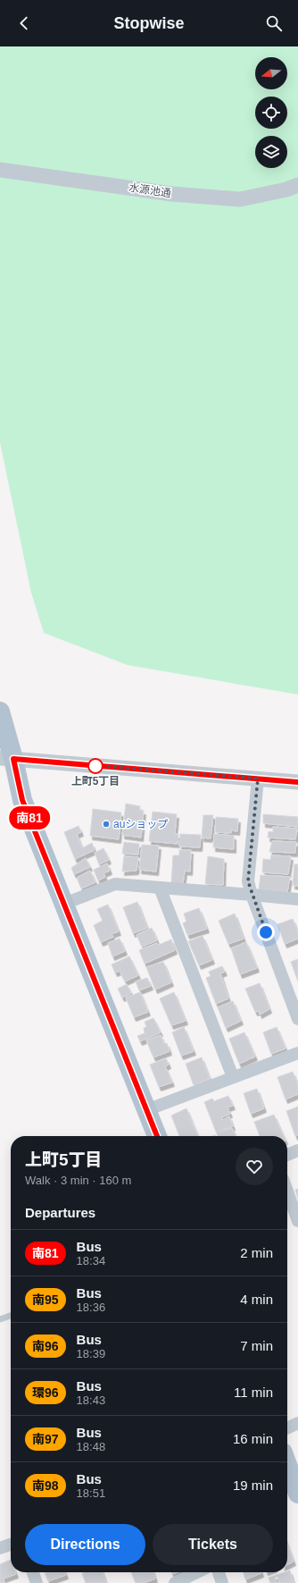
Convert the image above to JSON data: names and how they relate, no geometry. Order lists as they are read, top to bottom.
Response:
{
  "streets": {
    "street": ["水源池通"]
  },
  "places": ["上町5丁目", "auショップ"],
  "lines": ["bus line 南81"],
  "north": "left",
  "page": {
    "header": "Stopwise",
    "on_map": "南81",
    "heading": [
      ["上町5丁目", "Walk · 3 min · 160 m"],
      "Departures"
    ],
    "list": [
      {
        "mark": "南81",
        "name": "Bus",
        "note": "18:34",
        "value": "2 min"
      },
      {
        "mark": "南95",
        "name": "Bus",
        "note": "18:36",
        "value": "4 min"
      },
      {
        "mark": "南96",
        "name": "Bus",
        "note": "18:39",
        "value": "7 min"
      },
      {
        "mark": "環96",
        "name": "Bus",
        "note": "18:43",
        "value": "11 min"
      },
      {
        "mark": "南97",
        "name": "Bus",
        "note": "18:48",
        "value": "16 min"
      },
      {
        "mark": "南98",
        "name": "Bus",
        "note": "18:51",
        "value": "19 min"
      }
    ],
    "buttons": ["Directions", "Tickets"]
  }
}
